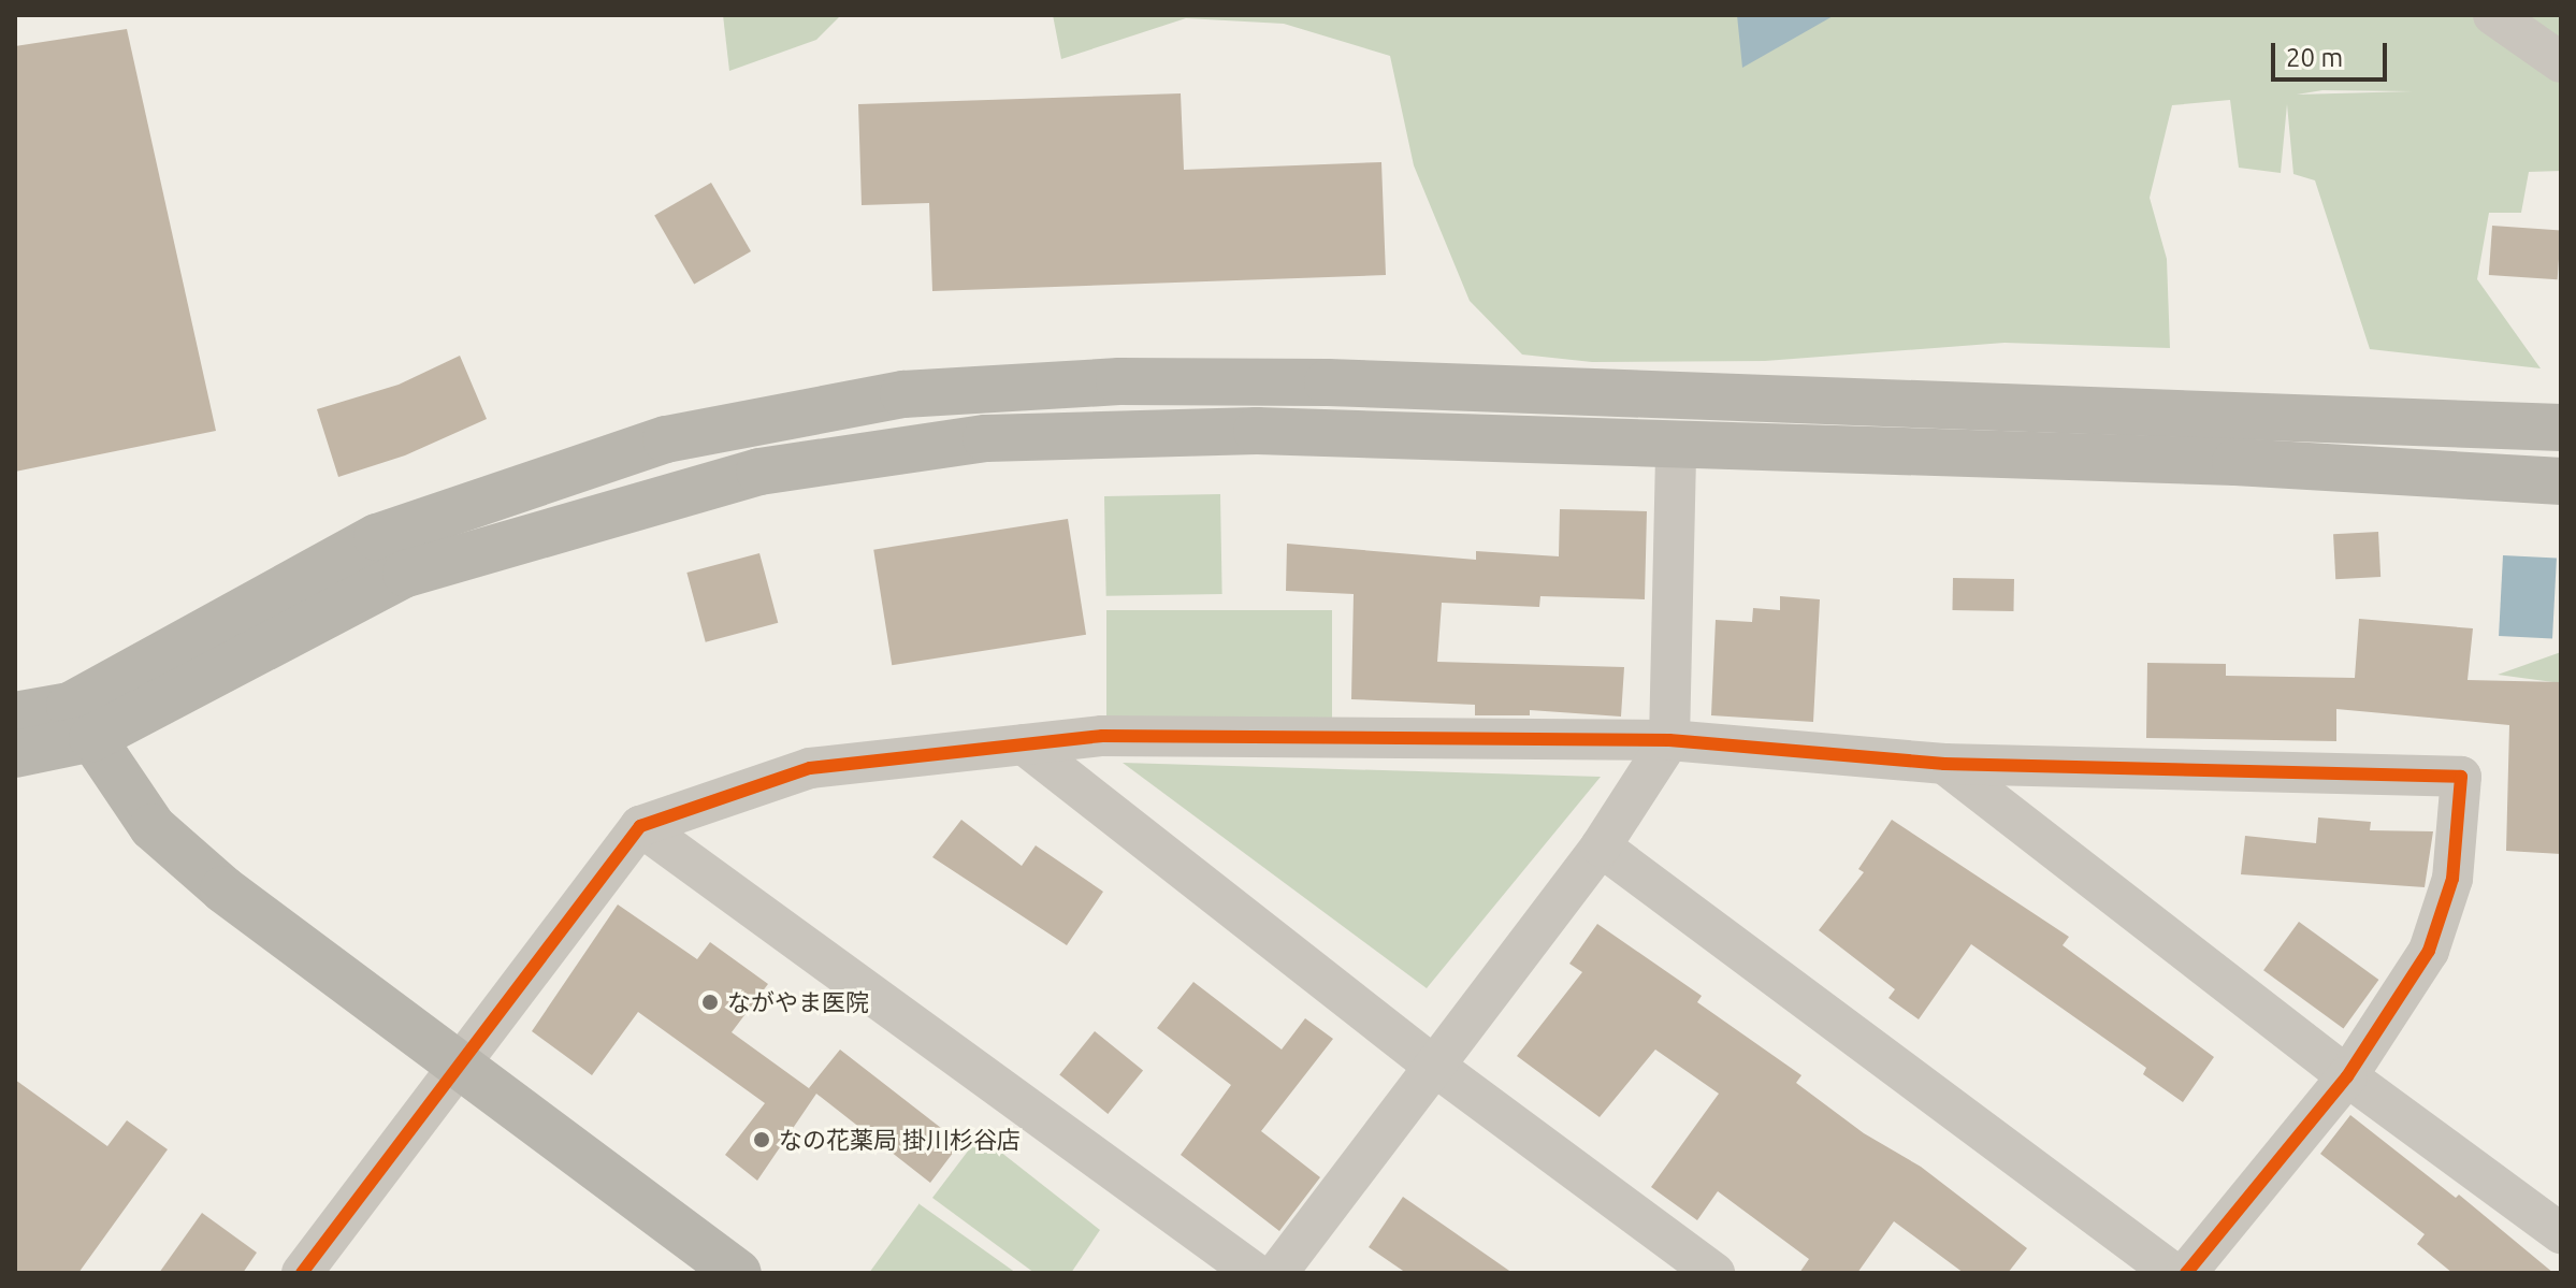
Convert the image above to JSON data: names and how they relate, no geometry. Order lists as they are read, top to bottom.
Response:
{
  "places": ["ながやま医院", "なの花薬局 掛川杉谷店"],
  "scale_bar": "20 m"
}
